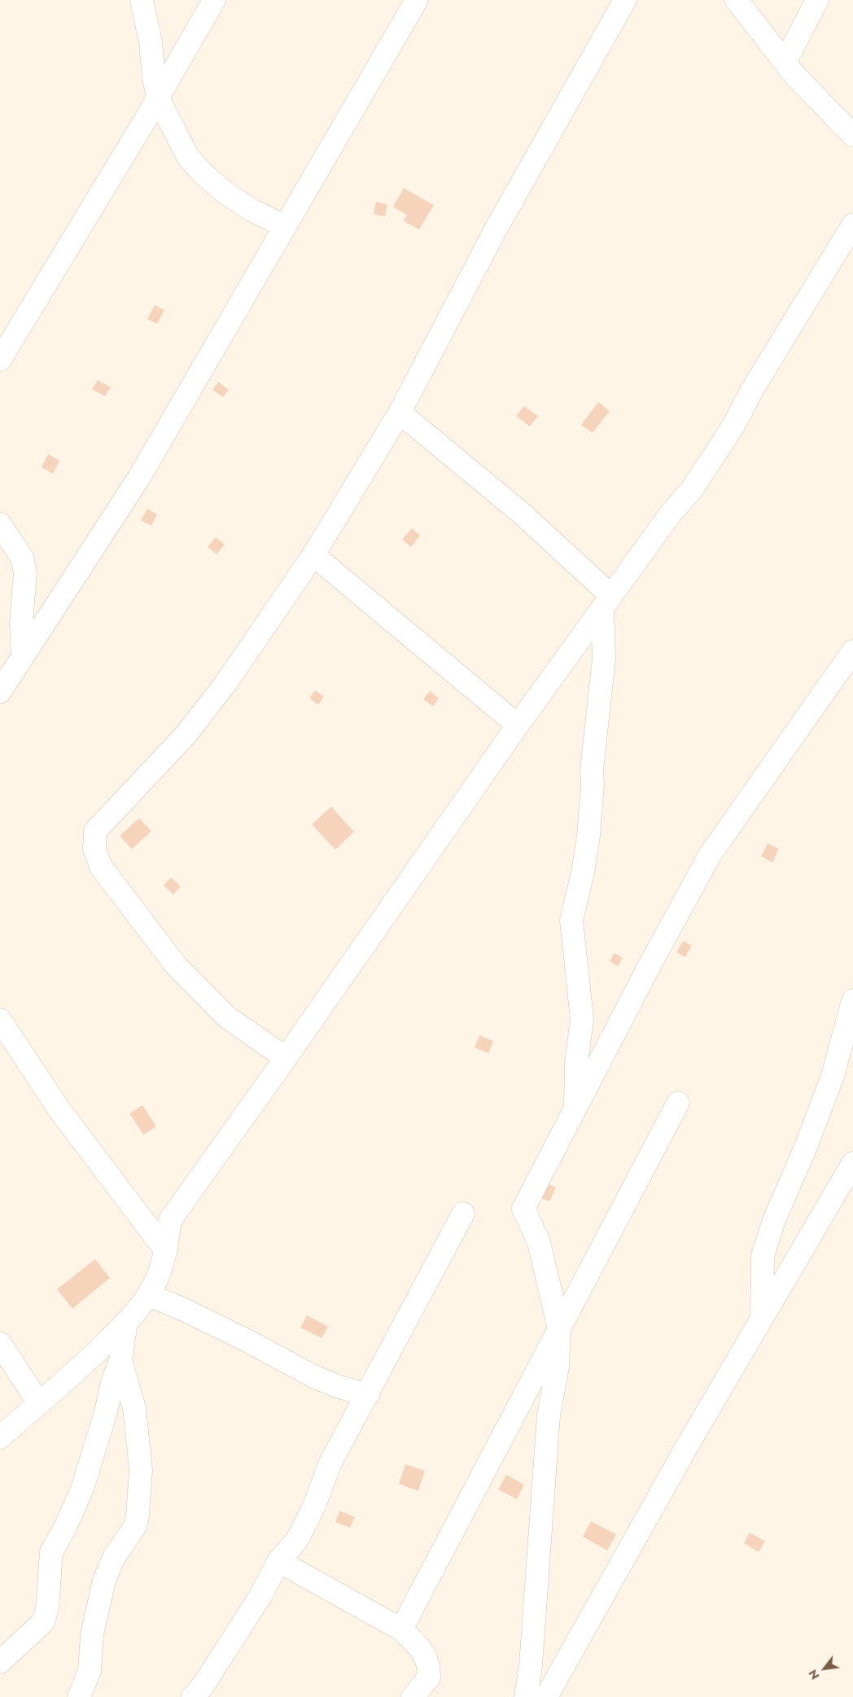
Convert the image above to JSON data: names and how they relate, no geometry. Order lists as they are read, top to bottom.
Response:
{
  "north": "bottom left"
}
